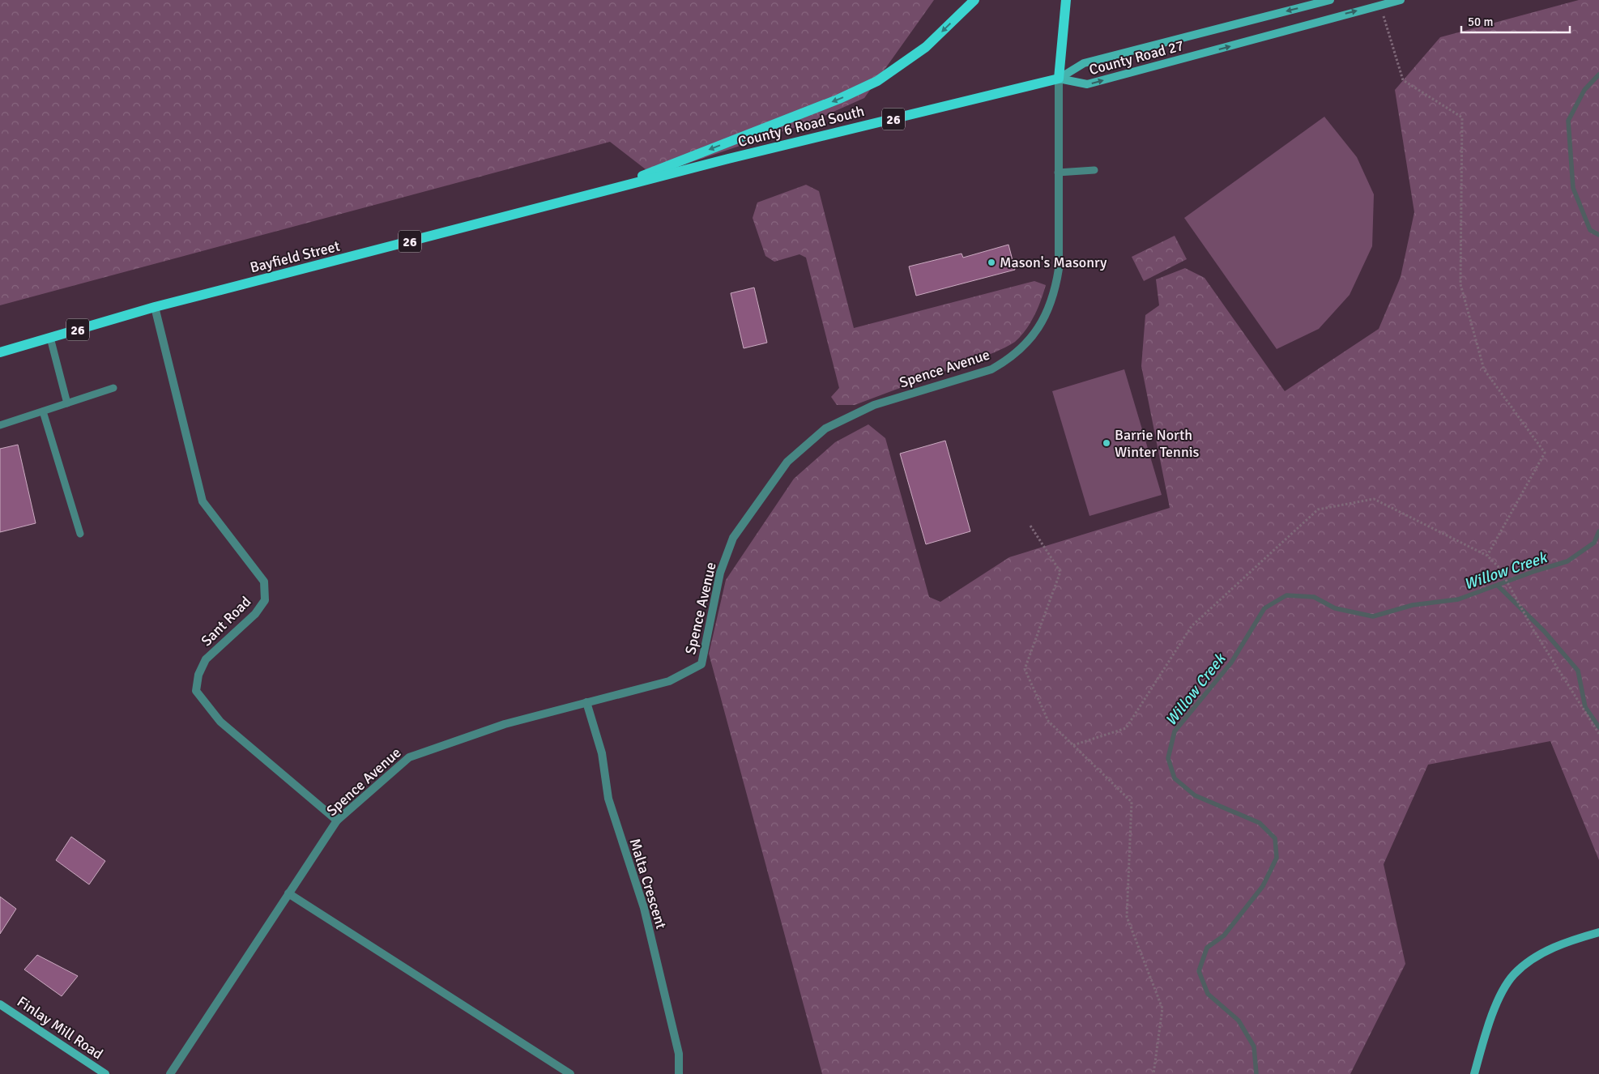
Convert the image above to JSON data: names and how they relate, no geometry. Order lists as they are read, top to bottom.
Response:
{
  "streets": {
    "main road": [
      "County Road 27",
      "26",
      "County 6 Road South",
      "Bayfield Street",
      "Finlay Mill Road"
    ],
    "street": ["Spence Avenue", "Sant Road", "Malta Crescent"]
  },
  "crossings": [
    ["County Road 27", "County 6 Road South"],
    ["County Road 27", "Spence Avenue"],
    ["County 6 Road South", "Bayfield Street"],
    ["County 6 Road South", "Spence Avenue"],
    ["Bayfield Street", "Sant Road"],
    ["Spence Avenue", "Sant Road"],
    ["Spence Avenue", "Malta Crescent"]
  ],
  "water": ["Willow Creek"],
  "places": ["Mason's Masonry", "Barrie North Winter Tennis"],
  "scale_bar": "50 m"
}
